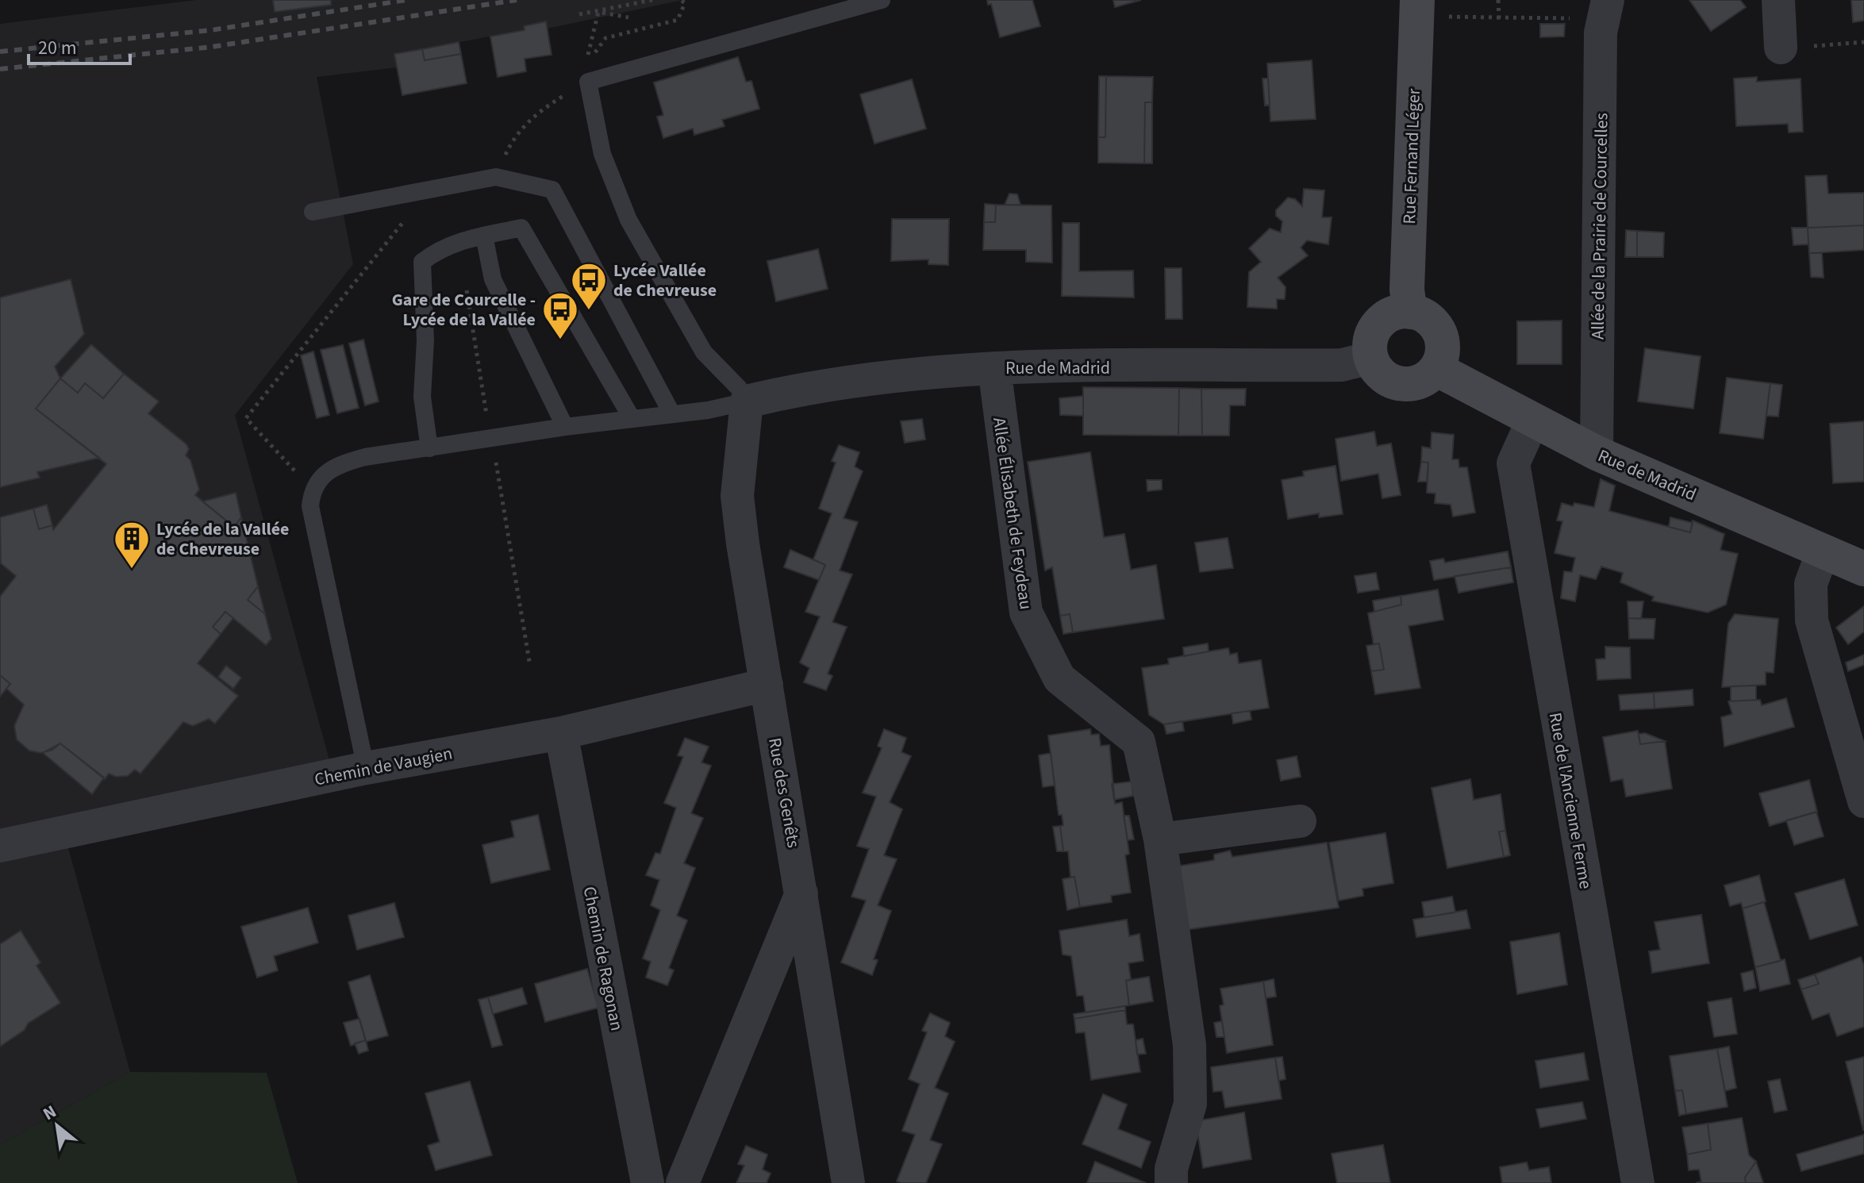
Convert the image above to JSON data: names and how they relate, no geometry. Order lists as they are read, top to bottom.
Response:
{
  "streets": {
    "street": [
      "Rue Fernand Léger",
      "Allée de la Prairie de Courcelles",
      "Rue de Madrid",
      "Allée Élisabeth de Feydeau",
      "Chemin de Vaugien",
      "Rue des Genêts",
      "Rue de l'Ancienne Ferme",
      "Chemin de Ragonan"
    ]
  },
  "crossings": [
    ["Rue Fernand Léger", "Rue de Madrid"],
    ["Allée de la Prairie de Courcelles", "Rue de Madrid"],
    ["Rue de Madrid", "Allée Élisabeth de Feydeau"],
    ["Rue de Madrid", "Rue des Genêts"],
    ["Rue de Madrid", "Rue de l'Ancienne Ferme"],
    ["Chemin de Vaugien", "Rue des Genêts"],
    ["Chemin de Vaugien", "Chemin de Ragonan"]
  ],
  "places": {
    "bus stop": ["Lycée Vallée de Chevreuse", "Gare de Courcelle - Lycée de la Vallée"],
    "building": ["Lycée de la Vallée de Chevreuse"]
  },
  "scale_bar": "20 m",
  "north": "top left"
}
